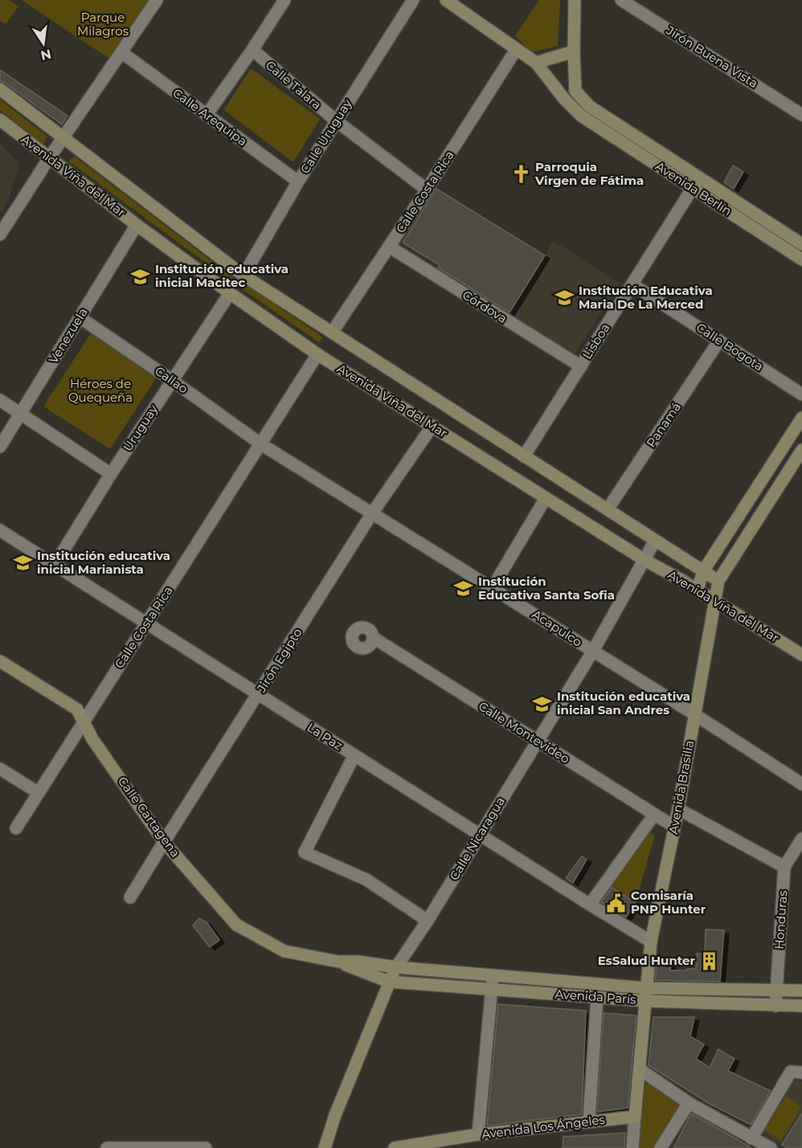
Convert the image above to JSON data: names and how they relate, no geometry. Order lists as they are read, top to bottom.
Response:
{
  "streets": {
    "street": [
      "Jirón Buena Vista",
      "Calle Talara",
      "Calle Arequipa",
      "Calle Uruguay",
      "Avenida Viña del Mar",
      "Avenida Berlín",
      "Calle Costa Rica",
      "Córdova",
      "Venezuela",
      "Lisboa",
      "Calle Bogota",
      "Callao",
      "Panamá",
      "Uruguay",
      "Acapulco",
      "Jirón Egipto",
      "Calle Montevideo",
      "La Paz",
      "Avenida Brasilia",
      "Calle Cartagena",
      "Calle Nicaragua",
      "Honduras",
      "Avenida París",
      "Avenida Los Ángeles"
    ]
  },
  "crossings": [
    ["Calle Talara", "Calle Uruguay"],
    ["Calle Talara", "Calle Costa Rica"],
    ["Calle Arequipa", "Calle Uruguay"],
    ["Calle Uruguay", "Avenida Viña del Mar"],
    ["Avenida Viña del Mar", "Calle Costa Rica"],
    ["Avenida Viña del Mar", "Venezuela"],
    ["Avenida Viña del Mar", "Lisboa"],
    ["Avenida Viña del Mar", "Panamá"],
    ["Avenida Viña del Mar", "Uruguay"],
    ["Avenida Viña del Mar", "Jirón Egipto"],
    ["Avenida Viña del Mar", "Avenida Brasilia"],
    ["Avenida Viña del Mar", "Calle Nicaragua"],
    ["Avenida Berlín", "Calle Costa Rica"],
    ["Avenida Berlín", "Lisboa"],
    ["Calle Costa Rica", "Córdova"],
    ["Calle Costa Rica", "Callao"],
    ["Calle Costa Rica", "Acapulco"],
    ["Calle Costa Rica", "La Paz"],
    ["Calle Costa Rica", "Calle Cartagena"],
    ["Córdova", "Lisboa"],
    ["Venezuela", "Callao"],
    ["Lisboa", "Calle Bogota"],
    ["Calle Bogota", "Panamá"],
    ["Callao", "Uruguay"],
    ["Callao", "Acapulco"],
    ["Uruguay", "La Paz"],
    ["Acapulco", "Jirón Egipto"],
    ["Acapulco", "Avenida Brasilia"],
    ["Acapulco", "Calle Nicaragua"],
    ["Jirón Egipto", "La Paz"],
    ["Jirón Egipto", "Calle Cartagena"],
    ["Calle Montevideo", "Avenida Brasilia"],
    ["Calle Montevideo", "Calle Nicaragua"],
    ["La Paz", "Avenida Brasilia"],
    ["La Paz", "Calle Nicaragua"],
    ["Avenida Brasilia", "Avenida París"],
    ["Avenida Brasilia", "Avenida Los Ángeles"],
    ["Calle Cartagena", "Calle Nicaragua"],
    ["Calle Cartagena", "Avenida París"],
    ["Calle Nicaragua", "Avenida París"],
    ["Honduras", "Avenida París"]
  ],
  "parks": ["Parque Milagros", "Héroes de Quequeña"],
  "places": {
    "church": ["Parroquia Virgen de Fátima"],
    "school or university": [
      "Institución educativa inicial Macitec",
      "Institución Educativa Maria De La Merced",
      "Institución educativa inicial Marianista",
      "Institución Educativa Santa Sofia",
      "Institución educativa inicial San Andres"
    ],
    "public building": ["Comisaría PNP Hunter"],
    "building": ["EsSalud Hunter"]
  },
  "north": "bottom"
}
